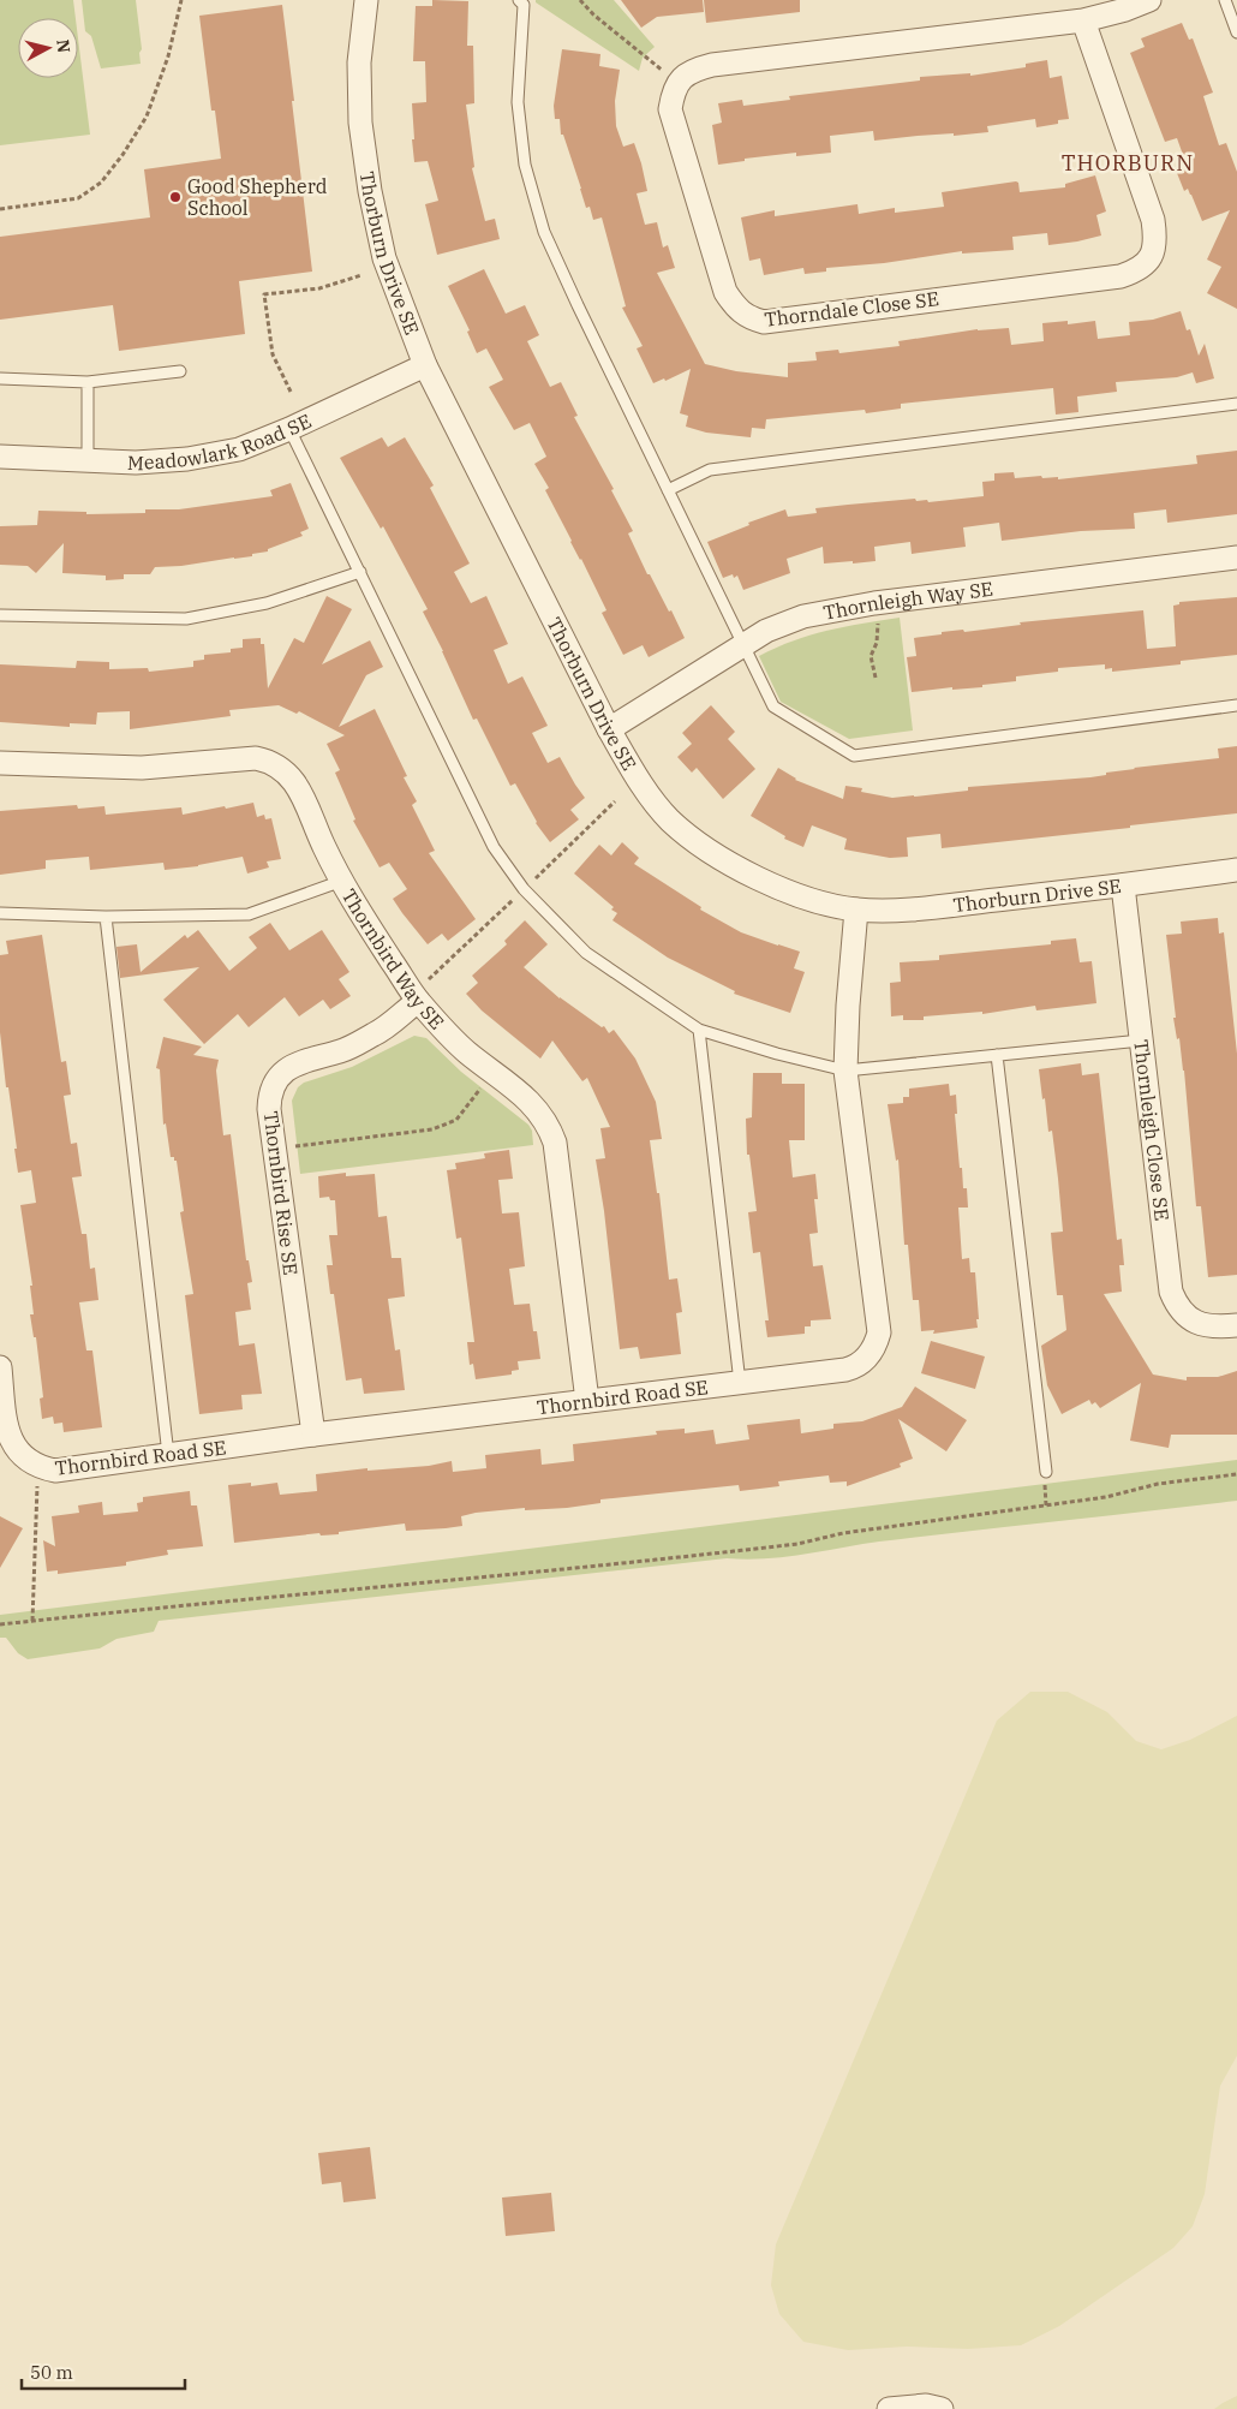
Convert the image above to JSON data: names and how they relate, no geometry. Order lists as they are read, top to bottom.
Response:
{
  "streets": {
    "street": [
      "Thorburn Drive SE",
      "Thorndale Close SE",
      "Meadowlark Road SE",
      "Thornleigh Way SE",
      "Thornbird Way SE",
      "Thornleigh Close SE",
      "Thornbird Rise SE",
      "Thornbird Road SE"
    ]
  },
  "crossings": [
    ["Thorburn Drive SE", "Meadowlark Road SE"],
    ["Thorburn Drive SE", "Thornleigh Way SE"],
    ["Thorburn Drive SE", "Thornleigh Close SE"],
    ["Thorburn Drive SE", "Thornbird Road SE"],
    ["Thornbird Way SE", "Thornbird Rise SE"],
    ["Thornbird Way SE", "Thornbird Road SE"],
    ["Thornbird Rise SE", "Thornbird Road SE"]
  ],
  "districts": ["THORBURN"],
  "places": ["Good Shepherd School"],
  "scale_bar": "50 m",
  "north": "right"
}
